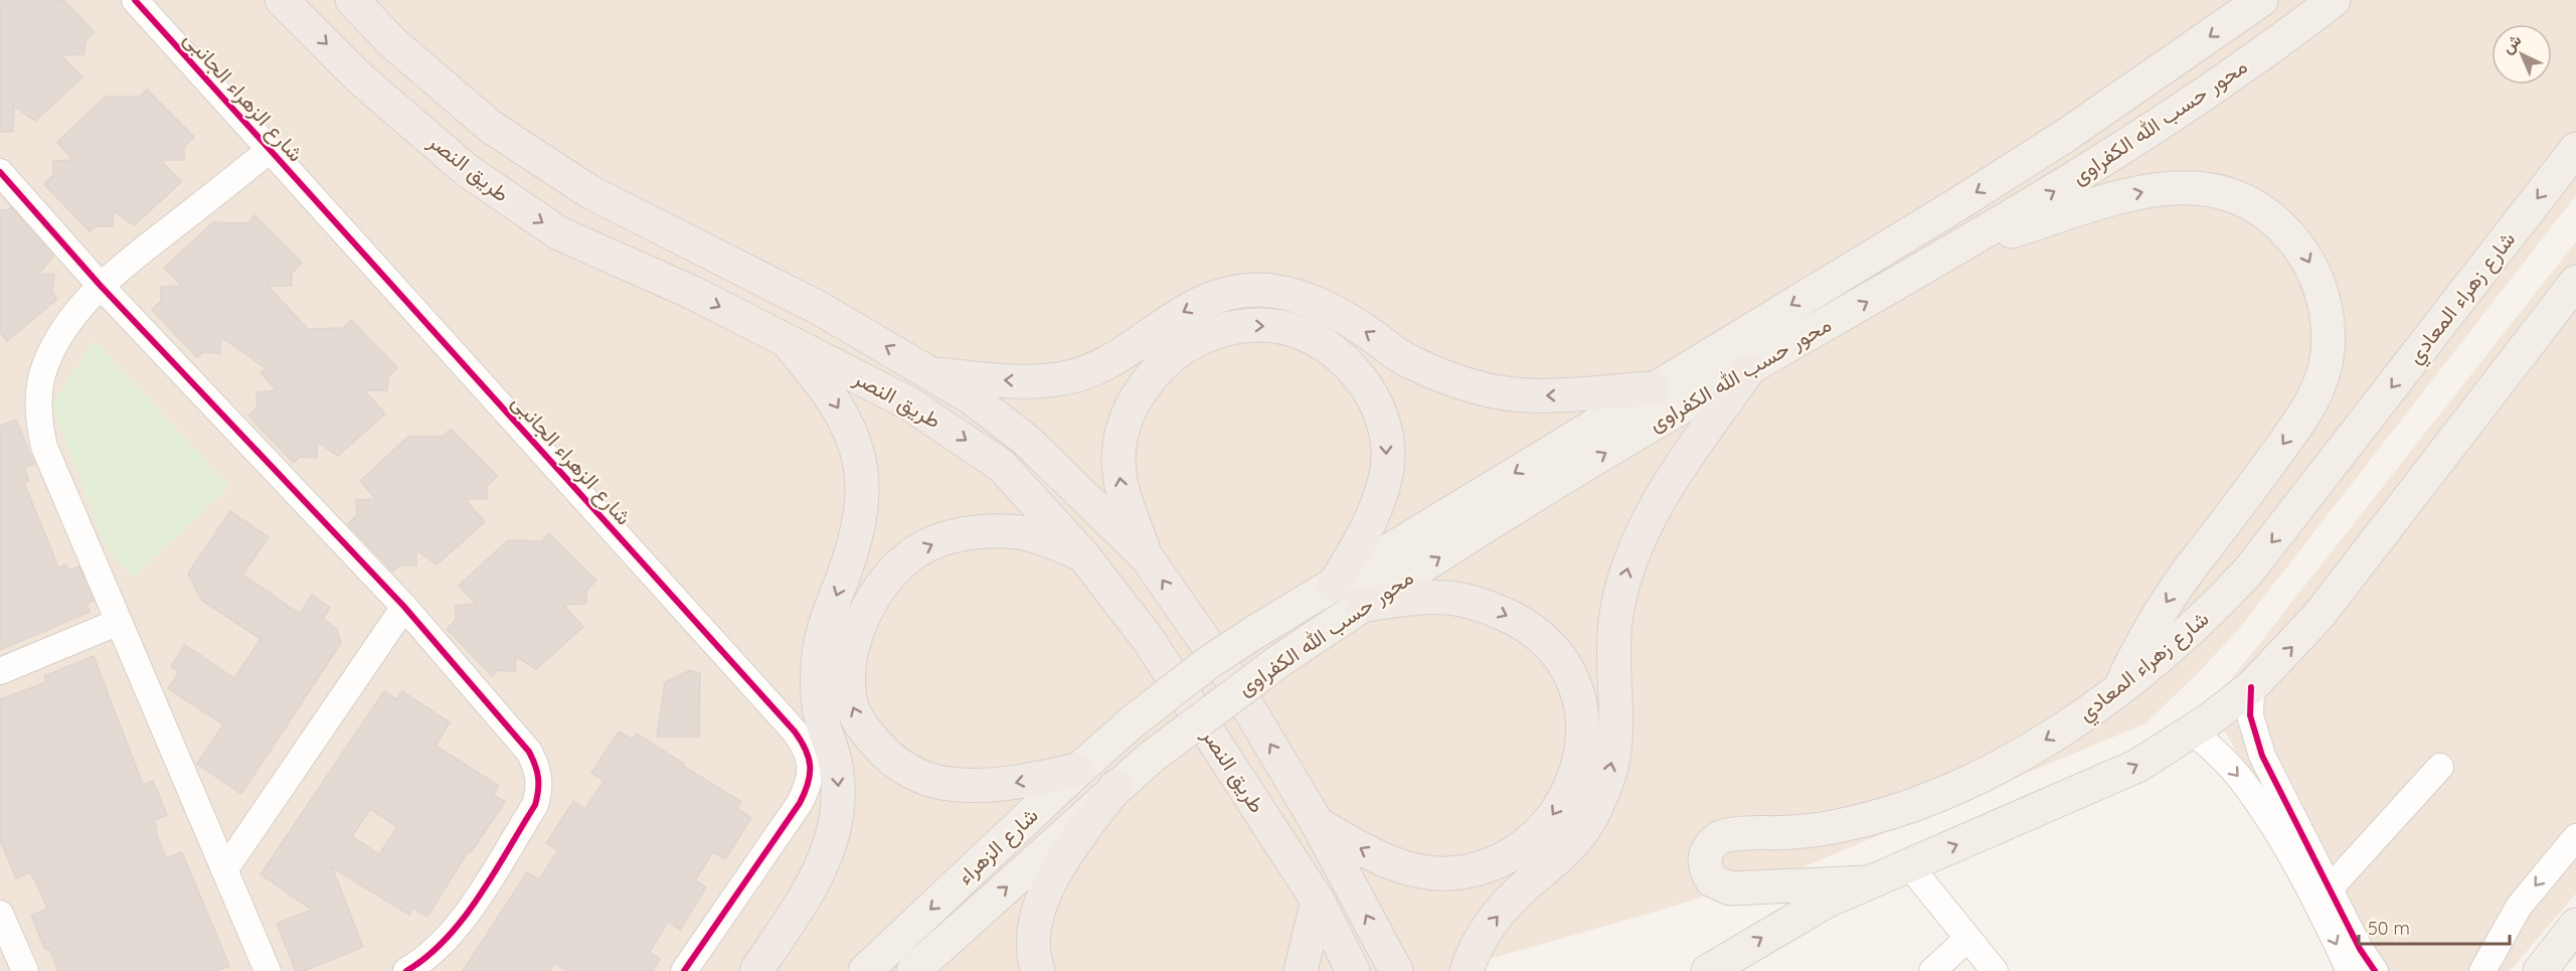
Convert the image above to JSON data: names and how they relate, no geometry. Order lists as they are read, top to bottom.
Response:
{
  "streets": {
    "highway": ["طريق النصر"],
    "main road": ["محور حسب الله الكفراوى", "شارع زهراء المعادي", "شارع الزهراء"],
    "street": ["شارع الزهراء الجانبى"]
  },
  "crossings": [
    ["محور حسب الله الكفراوى", "شارع الزهراء"]
  ],
  "scale_bar": "50 m",
  "north": "top left"
}
